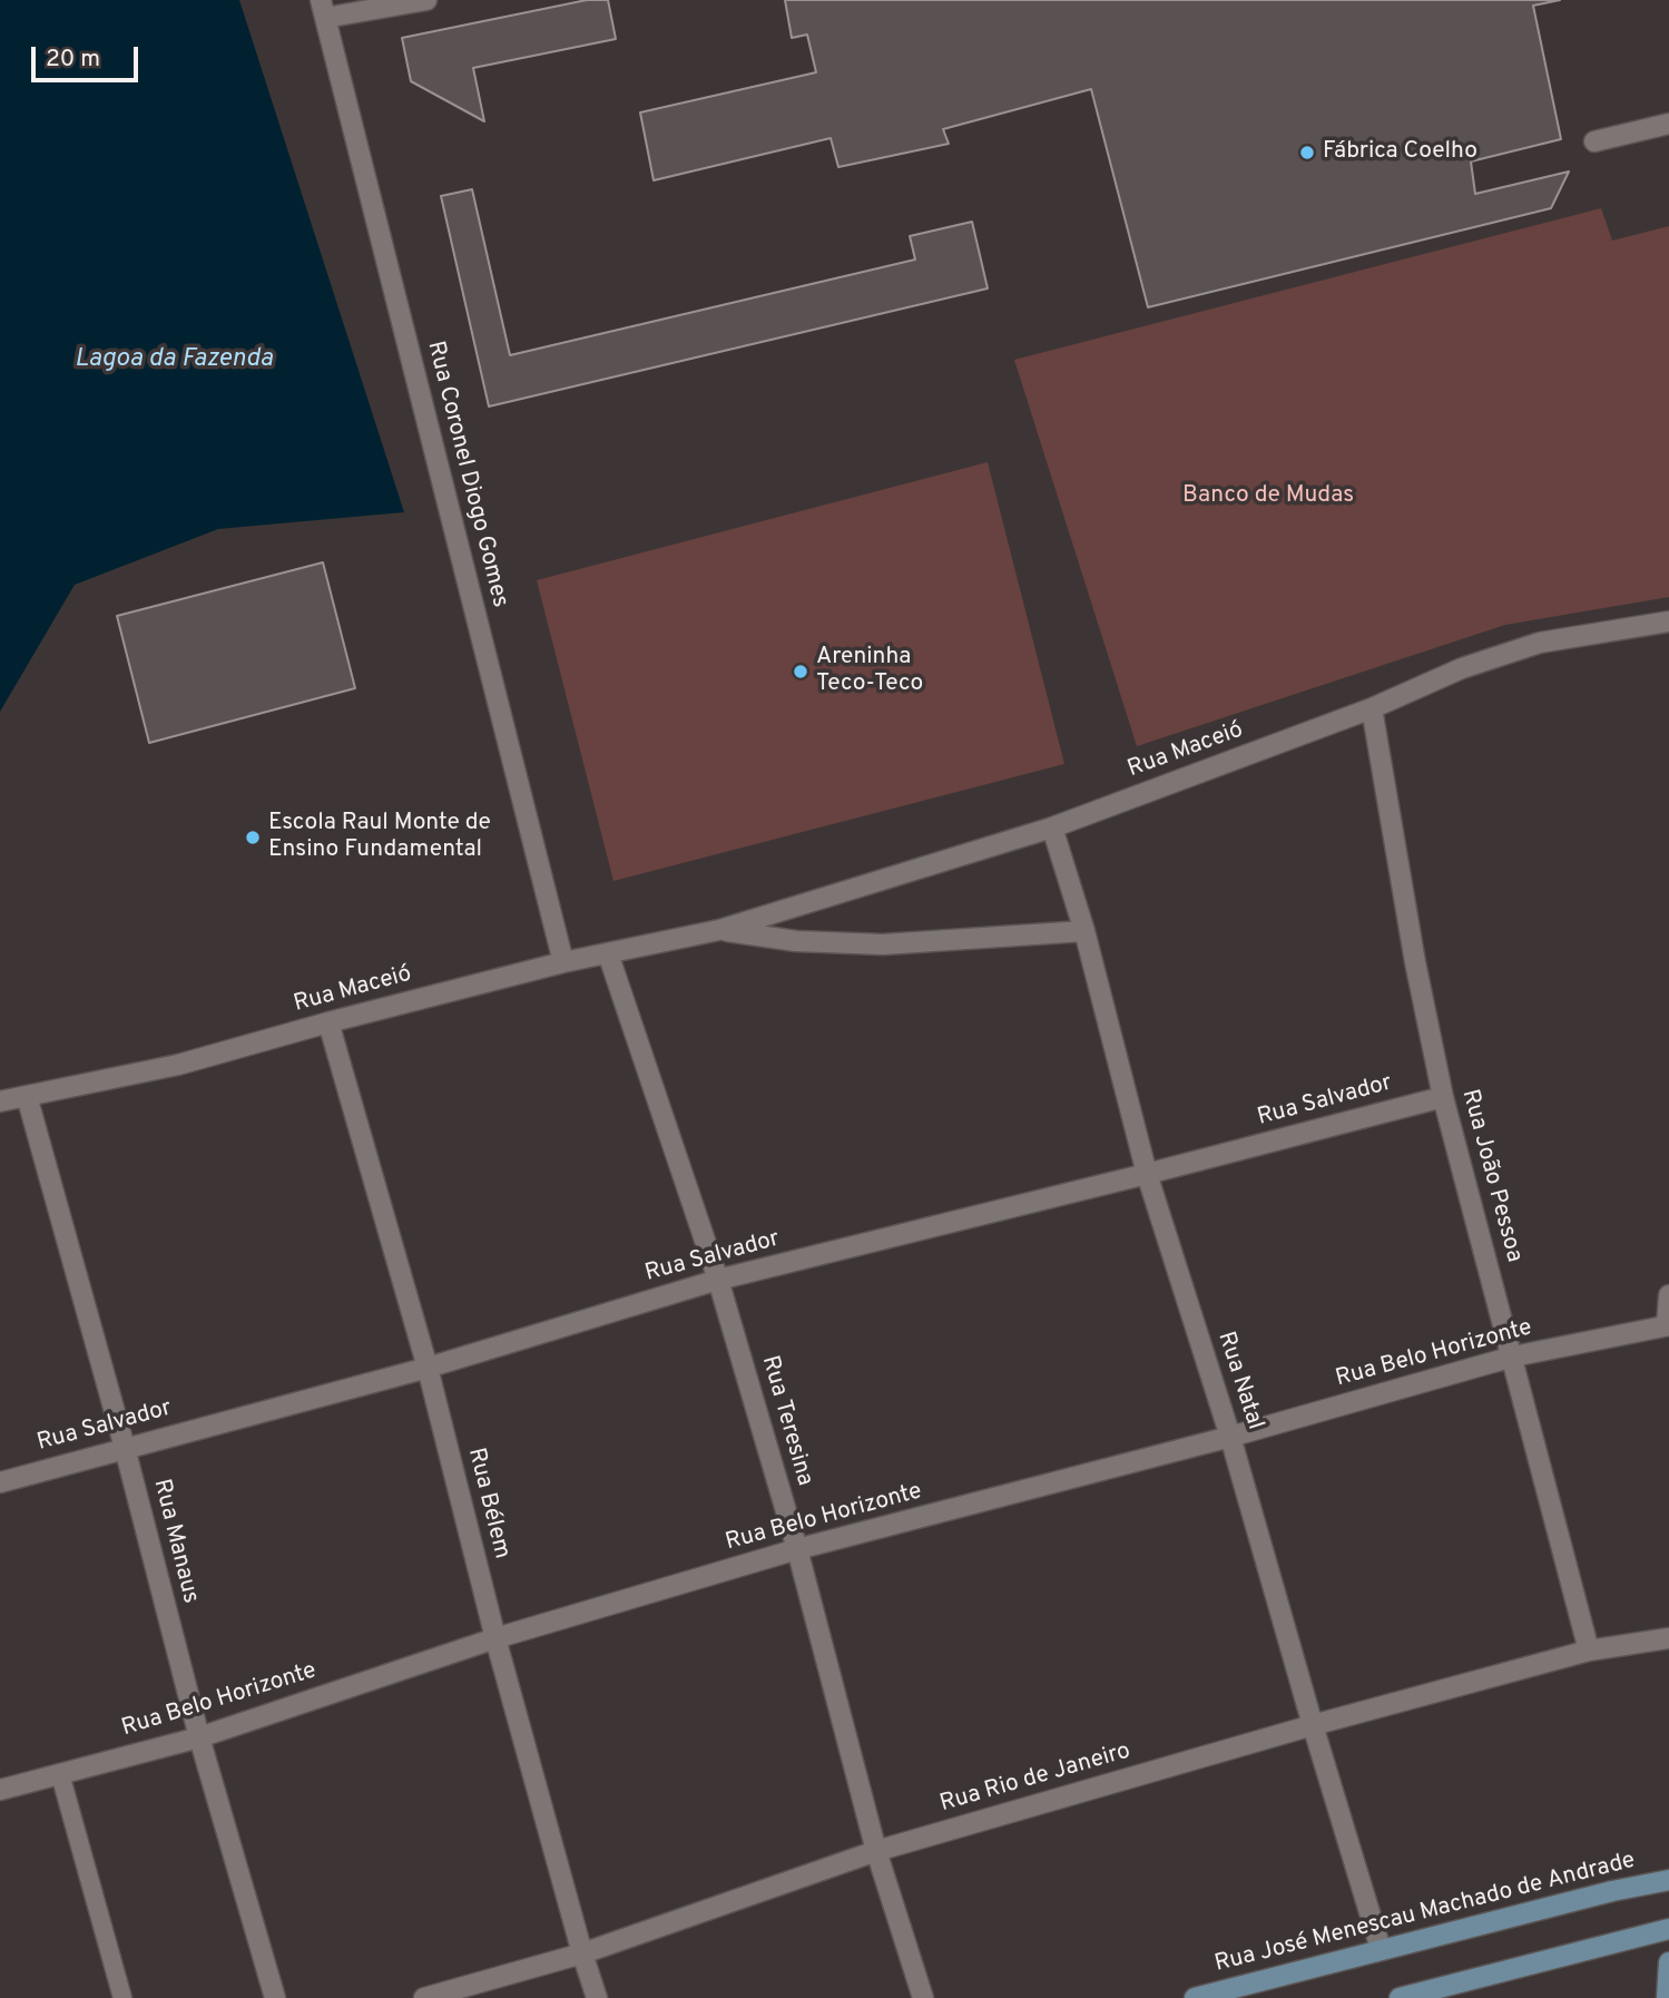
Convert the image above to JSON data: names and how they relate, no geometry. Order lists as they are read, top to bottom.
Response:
{
  "streets": {
    "main road": ["Rua José Menescau Machado de Andrade"],
    "street": [
      "Rua Coronel Diogo Gomes",
      "Rua Maceió",
      "Rua Salvador",
      "Rua João Pessoa",
      "Rua Belo Horizonte",
      "Rua Natal",
      "Rua Teresina",
      "Rua Bélem",
      "Rua Manaus",
      "Rua Rio de Janeiro"
    ]
  },
  "crossings": [
    ["Rua Coronel Diogo Gomes", "Rua Maceió"],
    ["Rua Maceió", "Rua João Pessoa"],
    ["Rua Maceió", "Rua Natal"],
    ["Rua Maceió", "Rua Teresina"],
    ["Rua Maceió", "Rua Bélem"],
    ["Rua Maceió", "Rua Manaus"],
    ["Rua Salvador", "Rua João Pessoa"],
    ["Rua Salvador", "Rua Natal"],
    ["Rua Salvador", "Rua Teresina"],
    ["Rua Salvador", "Rua Bélem"],
    ["Rua Salvador", "Rua Manaus"],
    ["Rua João Pessoa", "Rua Belo Horizonte"],
    ["Rua João Pessoa", "Rua Rio de Janeiro"],
    ["Rua Belo Horizonte", "Rua Natal"],
    ["Rua Belo Horizonte", "Rua Teresina"],
    ["Rua Belo Horizonte", "Rua Bélem"],
    ["Rua Belo Horizonte", "Rua Manaus"],
    ["Rua Natal", "Rua Rio de Janeiro"],
    ["Rua Natal", "Rua José Menescau Machado de Andrade"],
    ["Rua Teresina", "Rua Rio de Janeiro"],
    ["Rua Bélem", "Rua Rio de Janeiro"]
  ],
  "water": ["Lagoa da Fazenda"],
  "parks": ["Banco de Mudas"],
  "places": ["Fábrica Coelho", "Areninha Teco-Teco", "Escola Raul Monte de Ensino Fundamental"],
  "scale_bar": "20 m"
}
